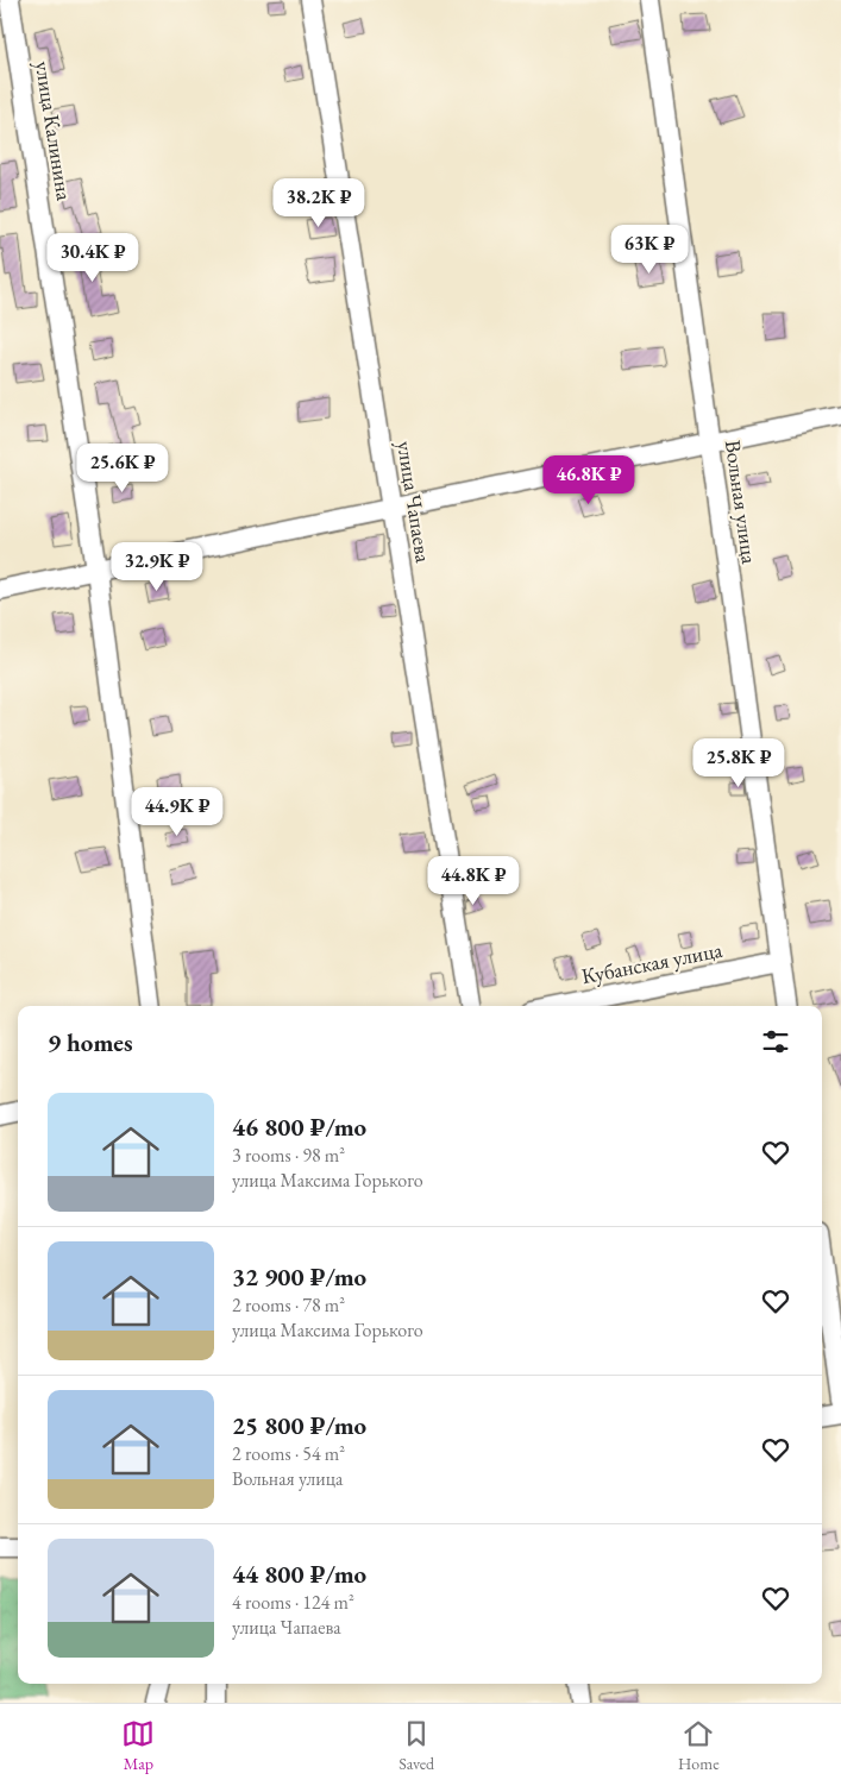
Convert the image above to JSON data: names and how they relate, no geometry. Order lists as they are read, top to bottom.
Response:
{
  "streets": {
    "street": [
      "улица Калинина",
      "улица Чапаева",
      "Вольная улица",
      "Кубанская улица"
    ]
  },
  "crossings": [
    ["Вольная улица", "Кубанская улица"]
  ],
  "page": {
    "price": [
      "38.2K ₽",
      "63K ₽",
      "30.4K ₽",
      "25.6K ₽",
      "46.8K ₽",
      "32.9K ₽",
      "25.8K ₽",
      "44.9K ₽",
      "44.8K ₽"
    ],
    "heading": "9 homes",
    "list": [
      {
        "name": "46 800 ₽/mo",
        "note": "3 rooms · 98 m² · улица Максима Горького"
      },
      {
        "name": "32 900 ₽/mo",
        "note": "2 rooms · 78 m² · улица Максима Горького"
      },
      {
        "name": "25 800 ₽/mo",
        "note": "2 rooms · 54 m² · Вольная улица"
      },
      {
        "name": "44 800 ₽/mo",
        "note": "4 rooms · 124 m² · улица Чапаева"
      }
    ],
    "tabs": ["Map", "Saved", "Home"]
  }
}
